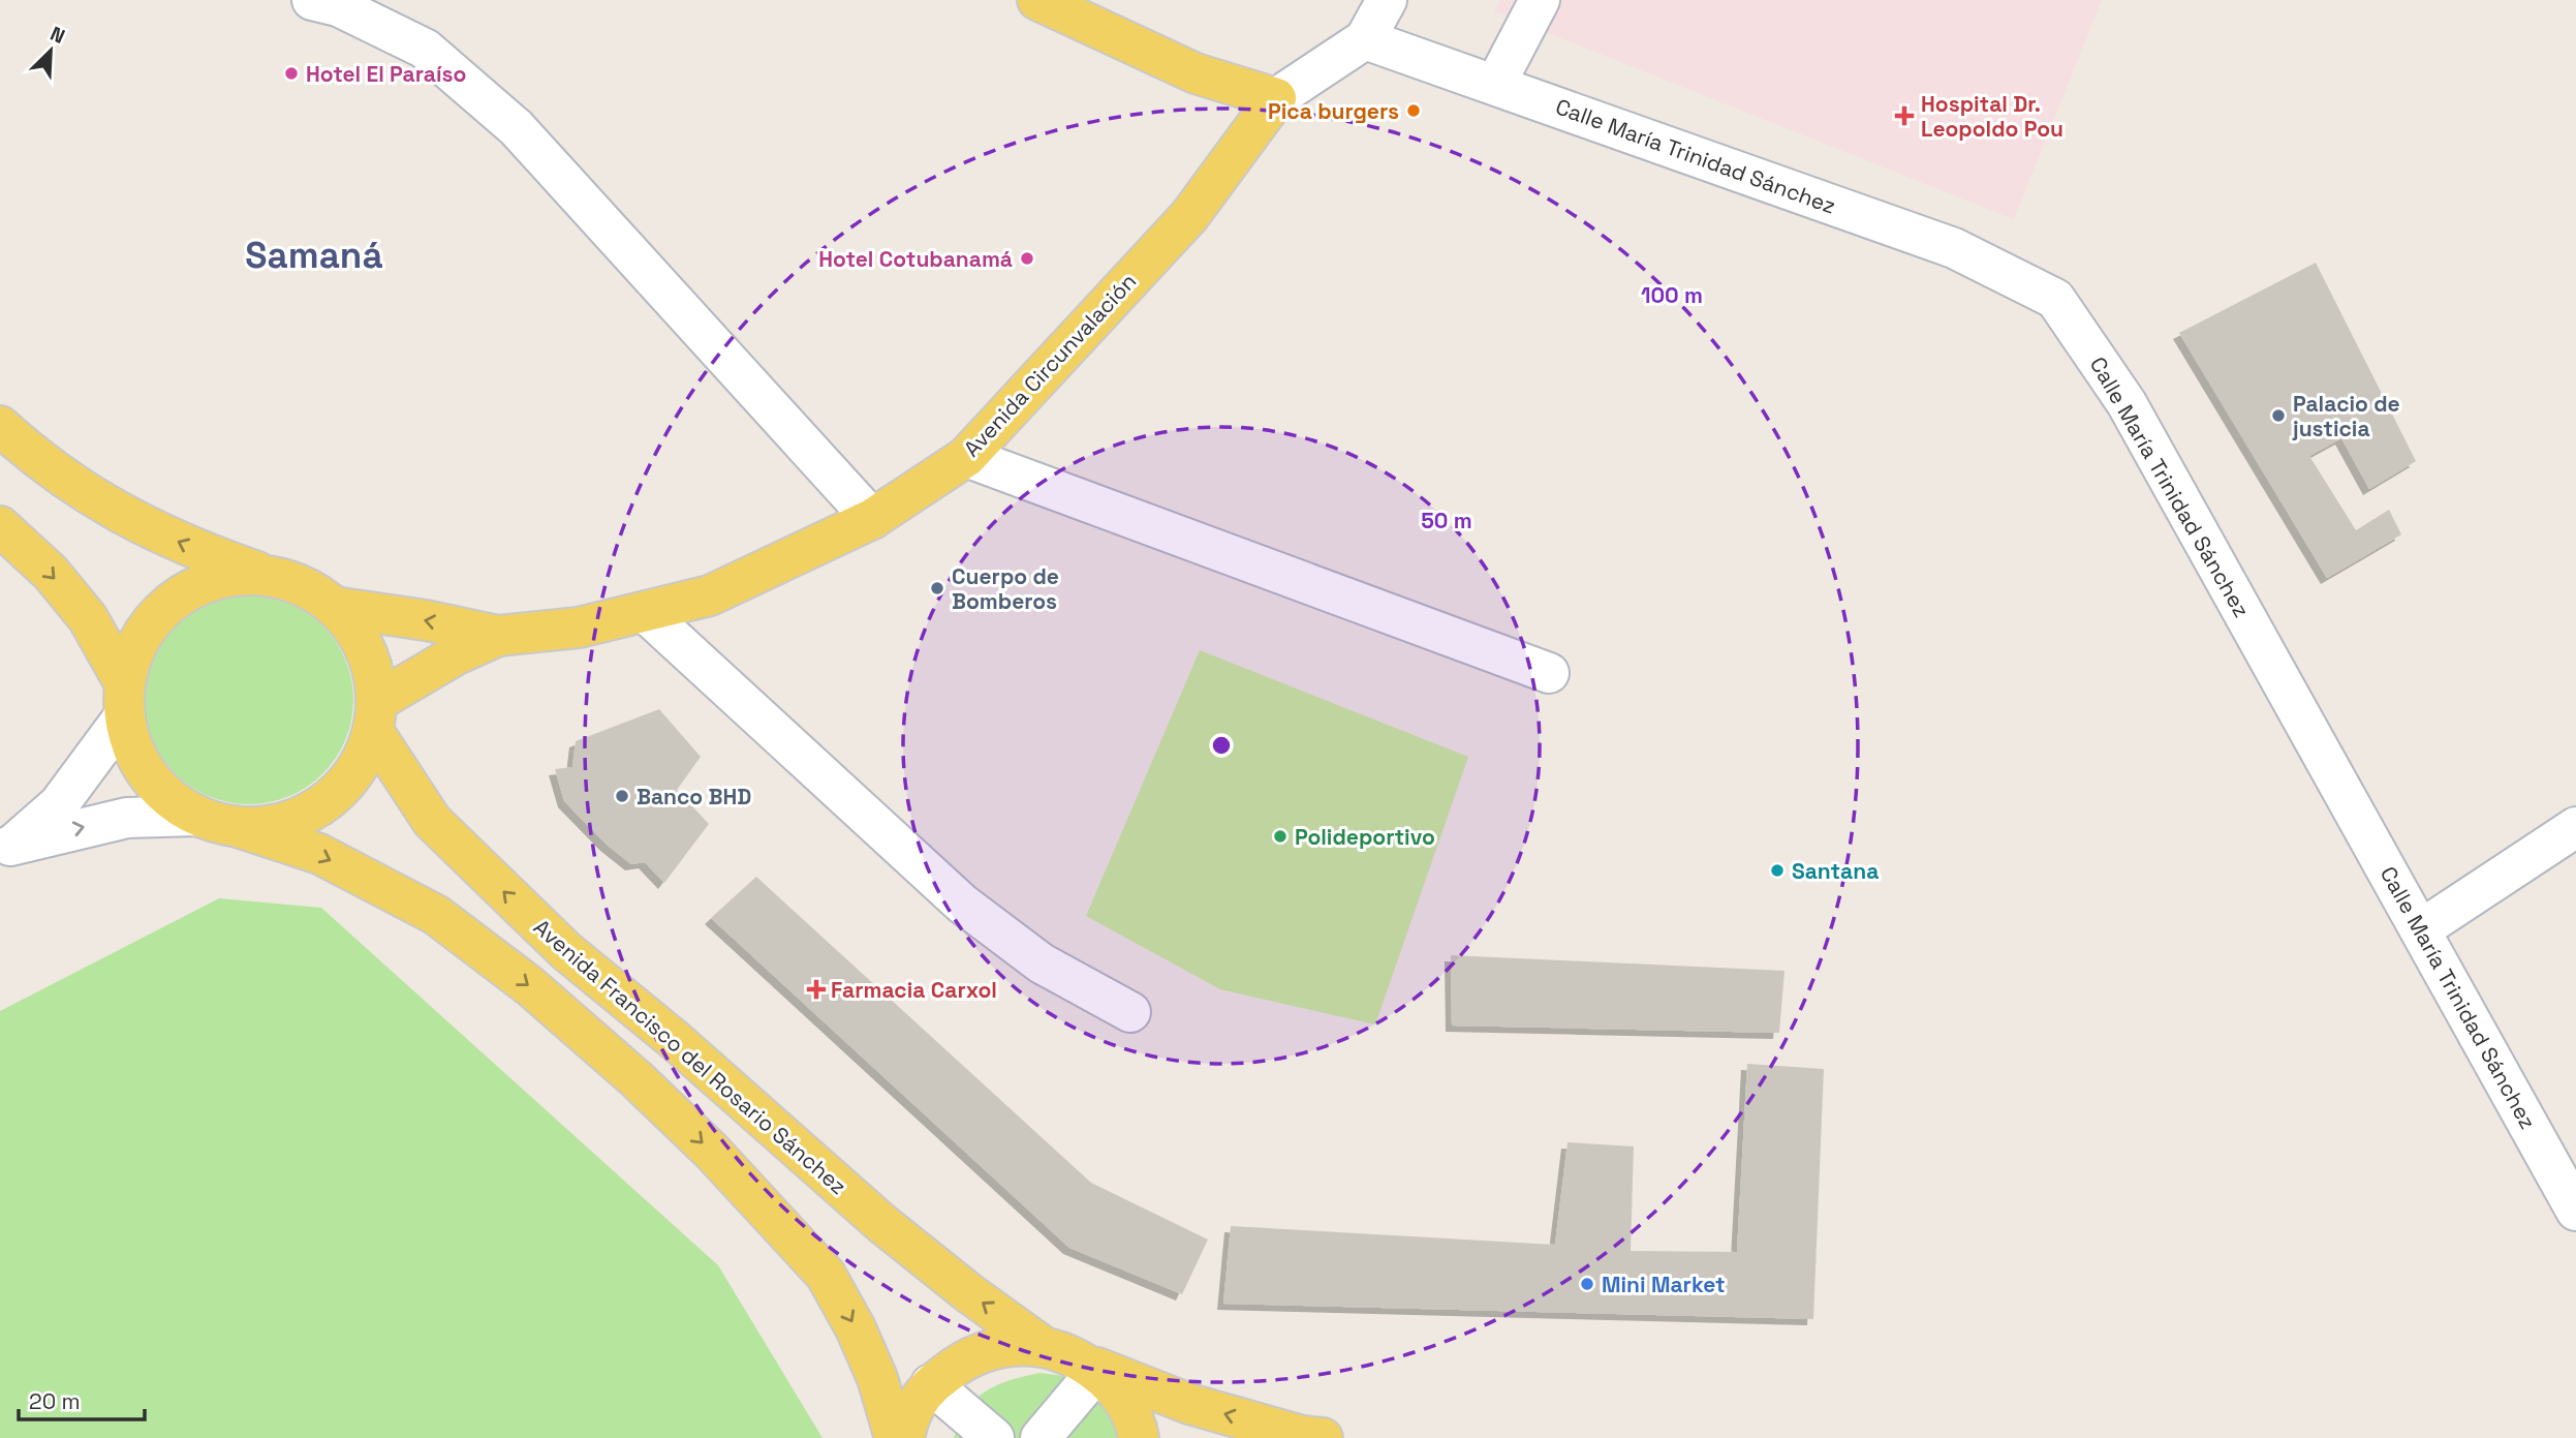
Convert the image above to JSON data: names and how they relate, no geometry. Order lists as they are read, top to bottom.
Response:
{
  "streets": {
    "main road": ["Avenida Circunvalación", "Avenida Francisco del Rosario Sánchez"],
    "street": ["Calle María Trinidad Sánchez"]
  },
  "crossings": [
    ["Calle María Trinidad Sánchez", "Avenida Circunvalación"],
    ["Avenida Circunvalación", "Avenida Francisco del Rosario Sánchez"]
  ],
  "districts": ["Samaná"],
  "places": {
    "other": [
      "Hotel El Paraíso",
      "Pica burgers",
      "Hotel Cotubanamá",
      "Palacio de justicia",
      "Cuerpo de Bomberos",
      "Banco BHD",
      "Polideportivo",
      "Santana",
      "Mini Market"
    ],
    "health": ["Hospital Dr. Leopoldo Pou", "Farmacia Carxol"]
  },
  "scale_bar": "20 m",
  "north": "top right",
  "rings": ["100 m", "50 m"]
}
